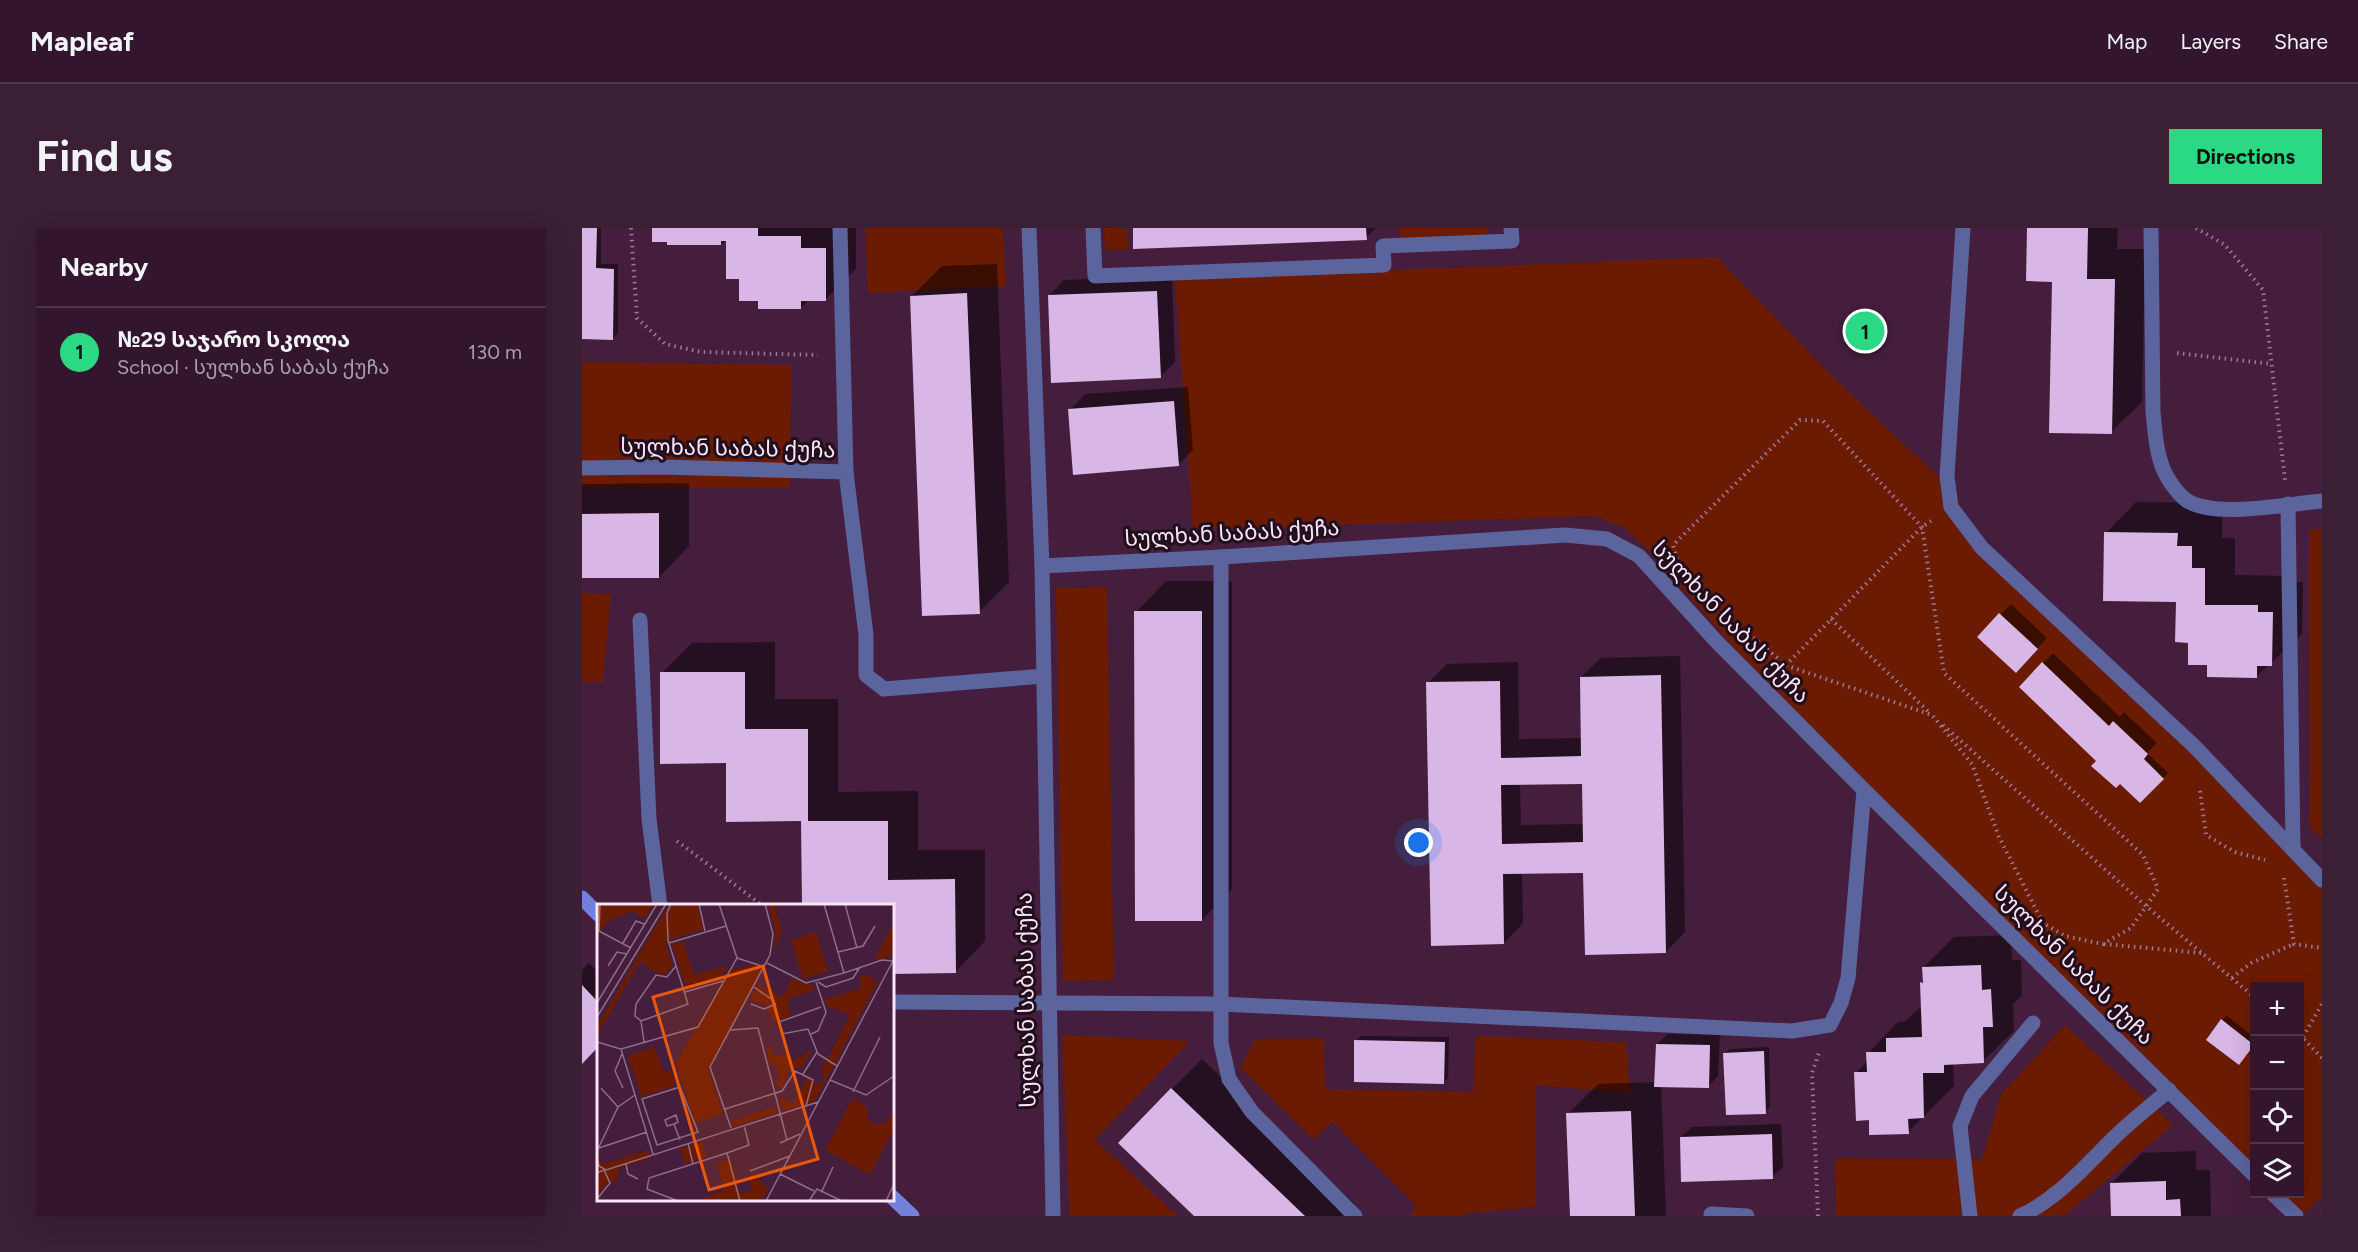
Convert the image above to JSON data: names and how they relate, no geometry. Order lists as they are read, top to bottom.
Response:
{
  "streets": {
    "street": ["სულხან საბას ქუჩა"]
  },
  "page": {
    "header": "Mapleaf",
    "nav": ["Map", "Layers", "Share"],
    "buttons": "Directions",
    "title": "Find us",
    "heading": "Nearby",
    "list": [
      {
        "mark": "1",
        "name": "№29 საჯარო სკოლა",
        "note": "School · სულხან საბას ქუჩა",
        "value": "130 m"
      }
    ],
    "pins": "1",
    "map_buttons": ["+", "−"]
  }
}
